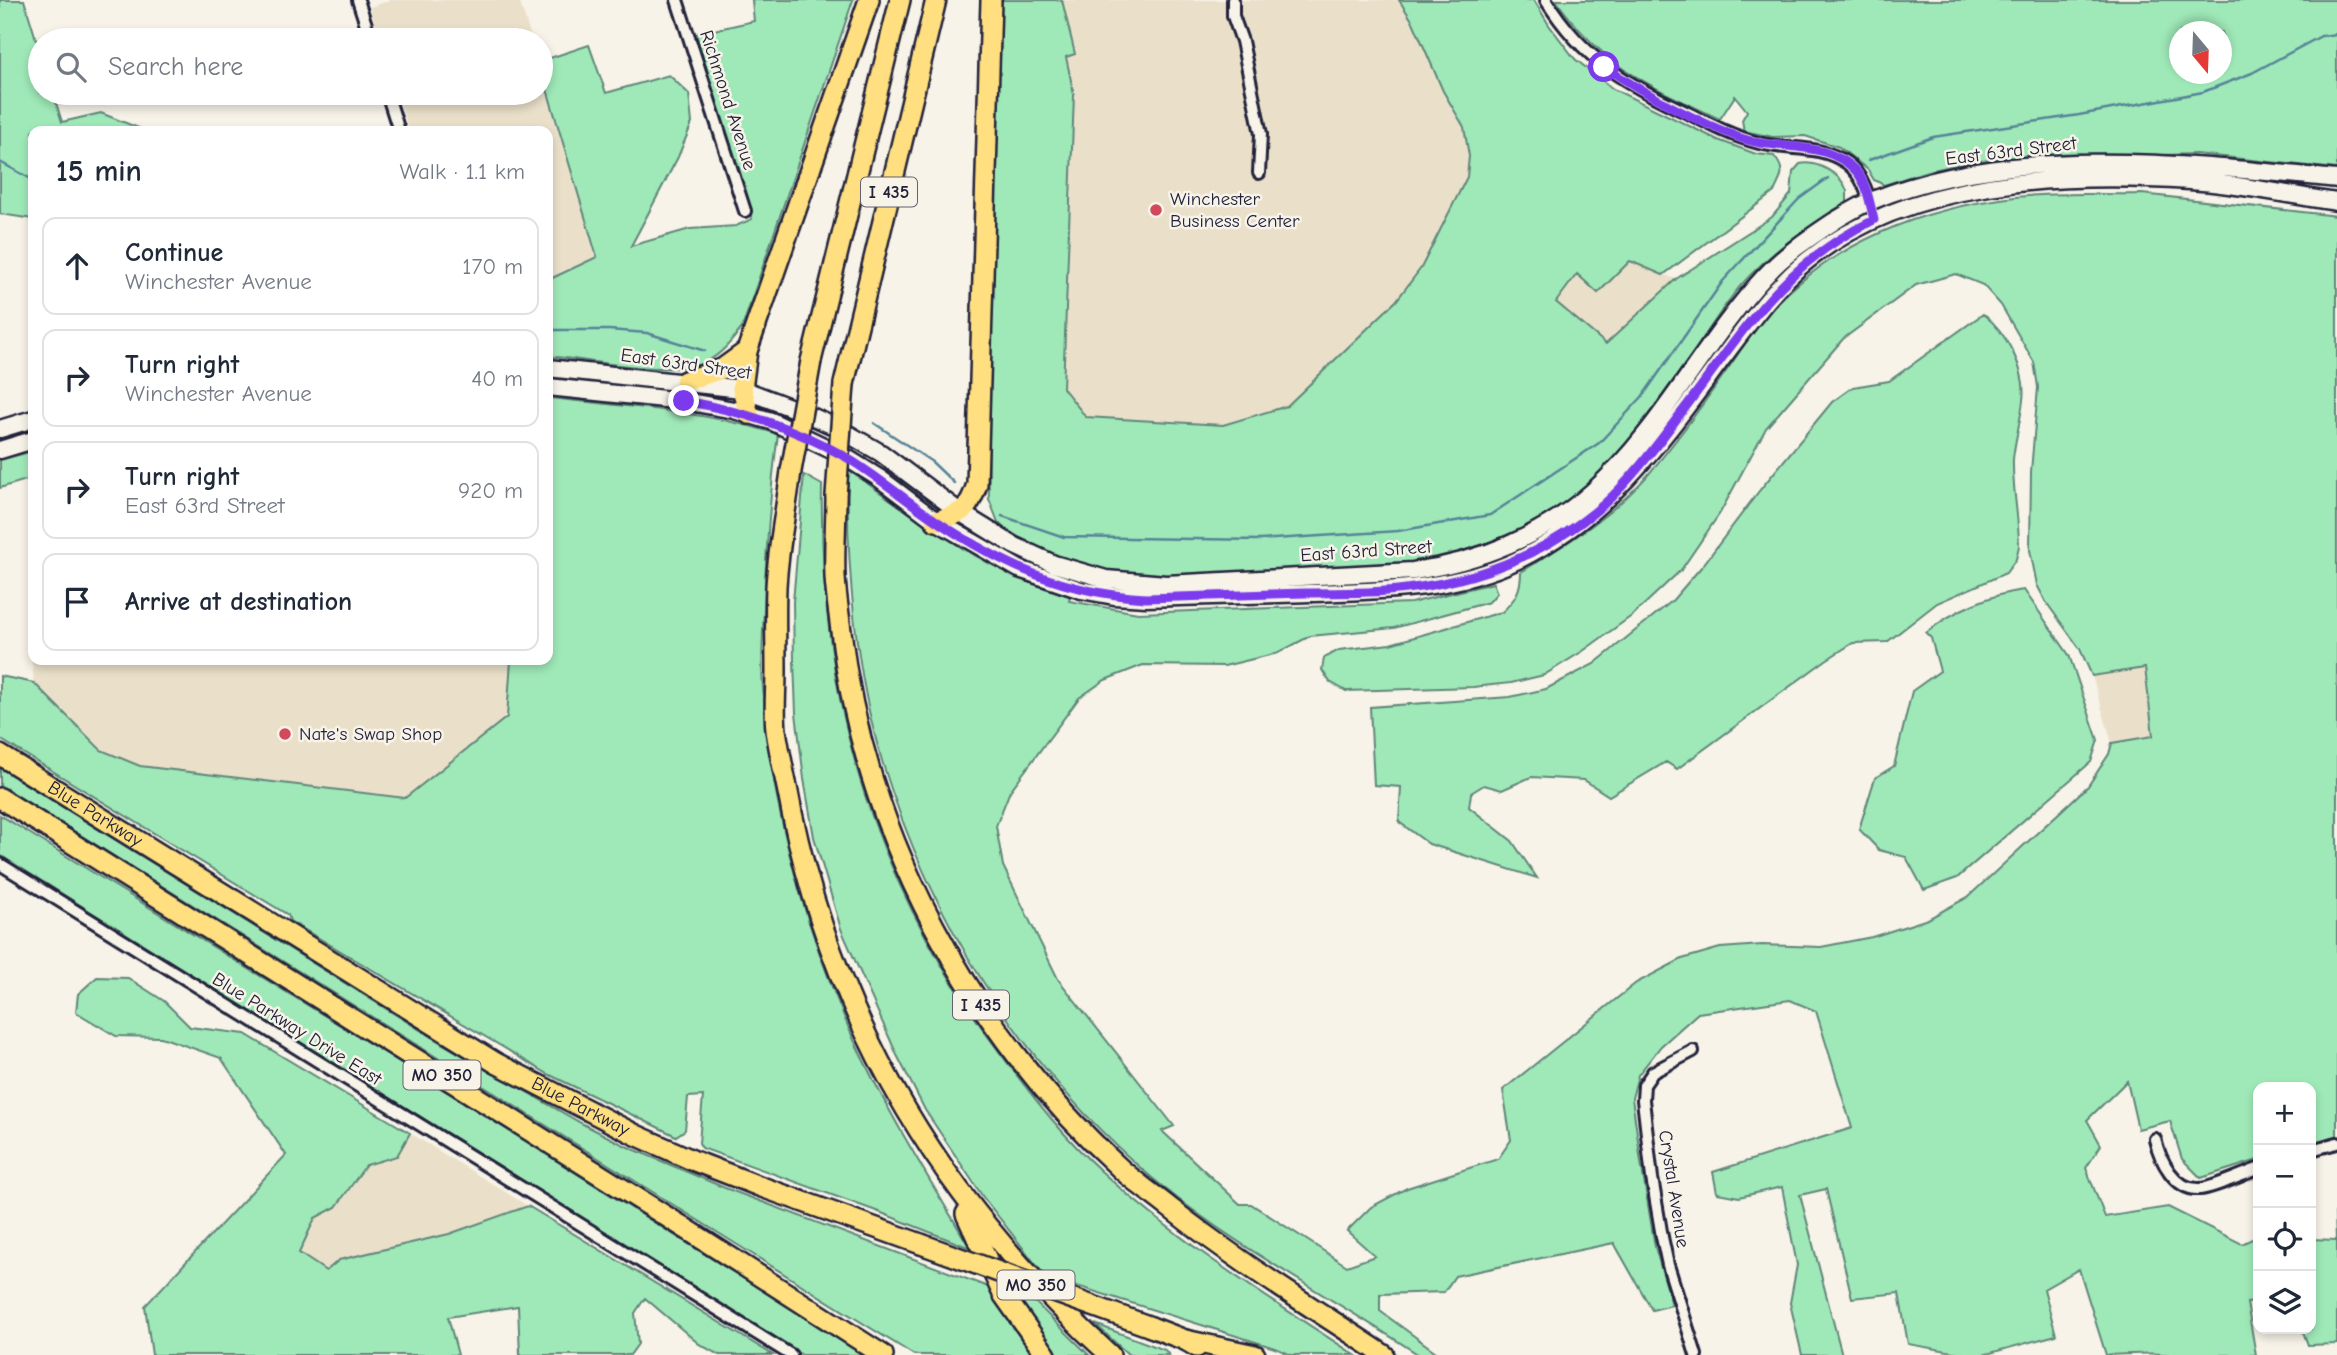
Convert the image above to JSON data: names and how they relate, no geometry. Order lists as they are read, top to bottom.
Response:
{
  "streets": {
    "highway": ["I 435", "Blue Parkway", "MO 350"],
    "main road": ["East 63rd Street"],
    "street": ["Richmond Avenue", "Blue Parkway Drive East", "Crystal Avenue"]
  },
  "places": ["Winchester Business Center", "Nate's Swap Shop"],
  "north": "bottom",
  "page": {
    "search": "Search here",
    "heading": ["15 min", "Walk · 1.1 km"],
    "list": [
      ["Continue", "Winchester Avenue", "170 m"],
      ["Turn right", "Winchester Avenue", "40 m"],
      ["Turn right", "East 63rd Street", "920 m"],
      "Arrive at destination"
    ],
    "map_buttons": ["+", "−"]
  }
}
